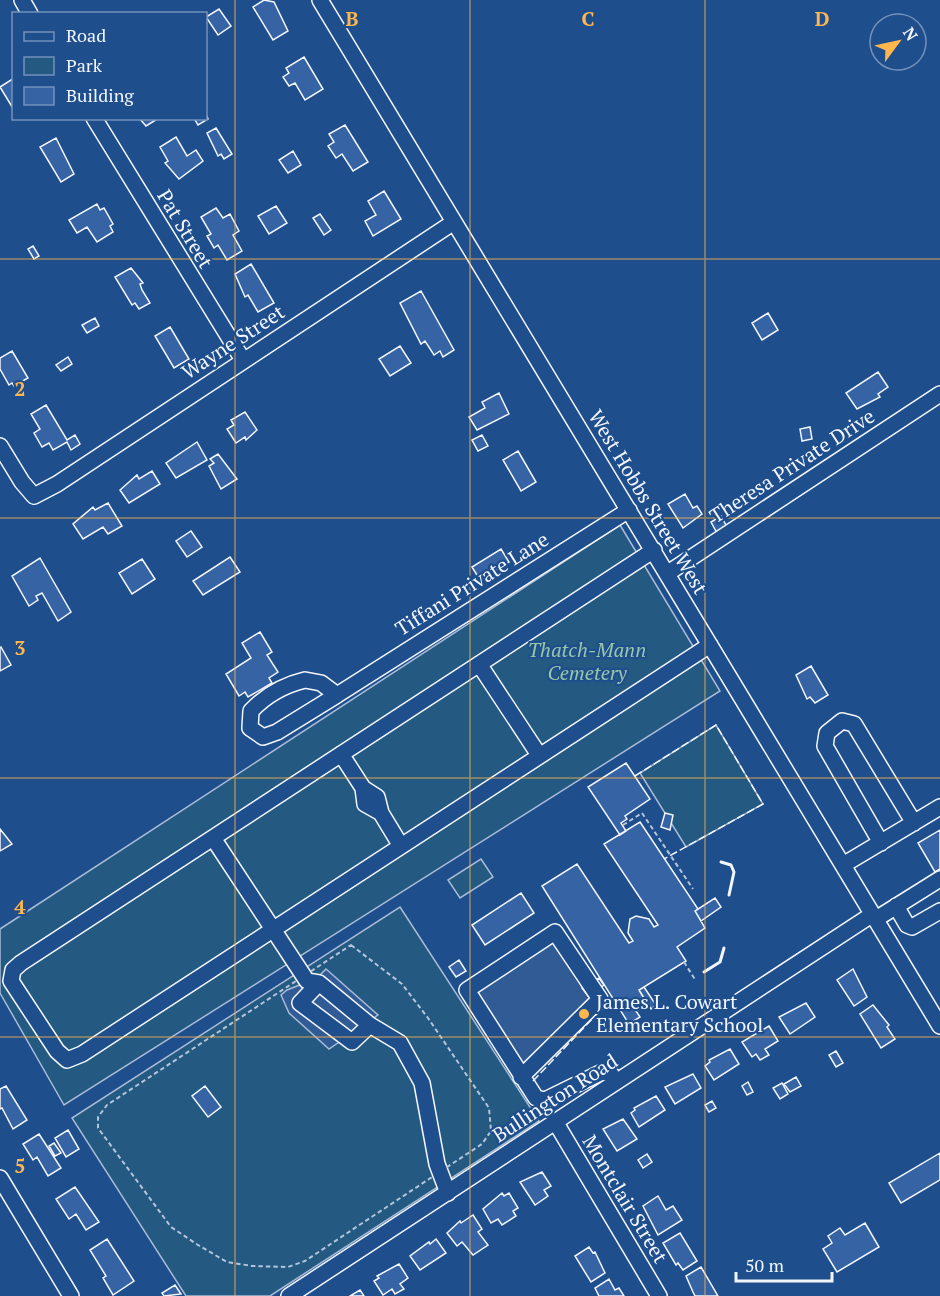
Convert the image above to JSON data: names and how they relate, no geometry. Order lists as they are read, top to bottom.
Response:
{
  "streets": {
    "street": [
      "Pat Street",
      "Wayne Street",
      "Theresa Private Drive",
      "West Hobbs Street West",
      "Tiffani Private Lane",
      "Bullington Road",
      "Montclair Street"
    ]
  },
  "crossings": [
    ["Pat Street", "Wayne Street"],
    ["Wayne Street", "West Hobbs Street West"],
    ["Theresa Private Drive", "West Hobbs Street West"],
    ["West Hobbs Street West", "Tiffani Private Lane"],
    ["West Hobbs Street West", "Bullington Road"],
    ["Bullington Road", "Montclair Street"]
  ],
  "parks": ["Thatch-Mann Cemetery"],
  "places": ["James L. Cowart Elementary School"],
  "legend": ["Road", "Park", "Building"],
  "scale_bar": "50 m",
  "north": "top right",
  "grid": {
    "columns": ["B", "C", "D"],
    "rows": [
      "2",
      "3",
      "4",
      "5"
    ]
  }
}
